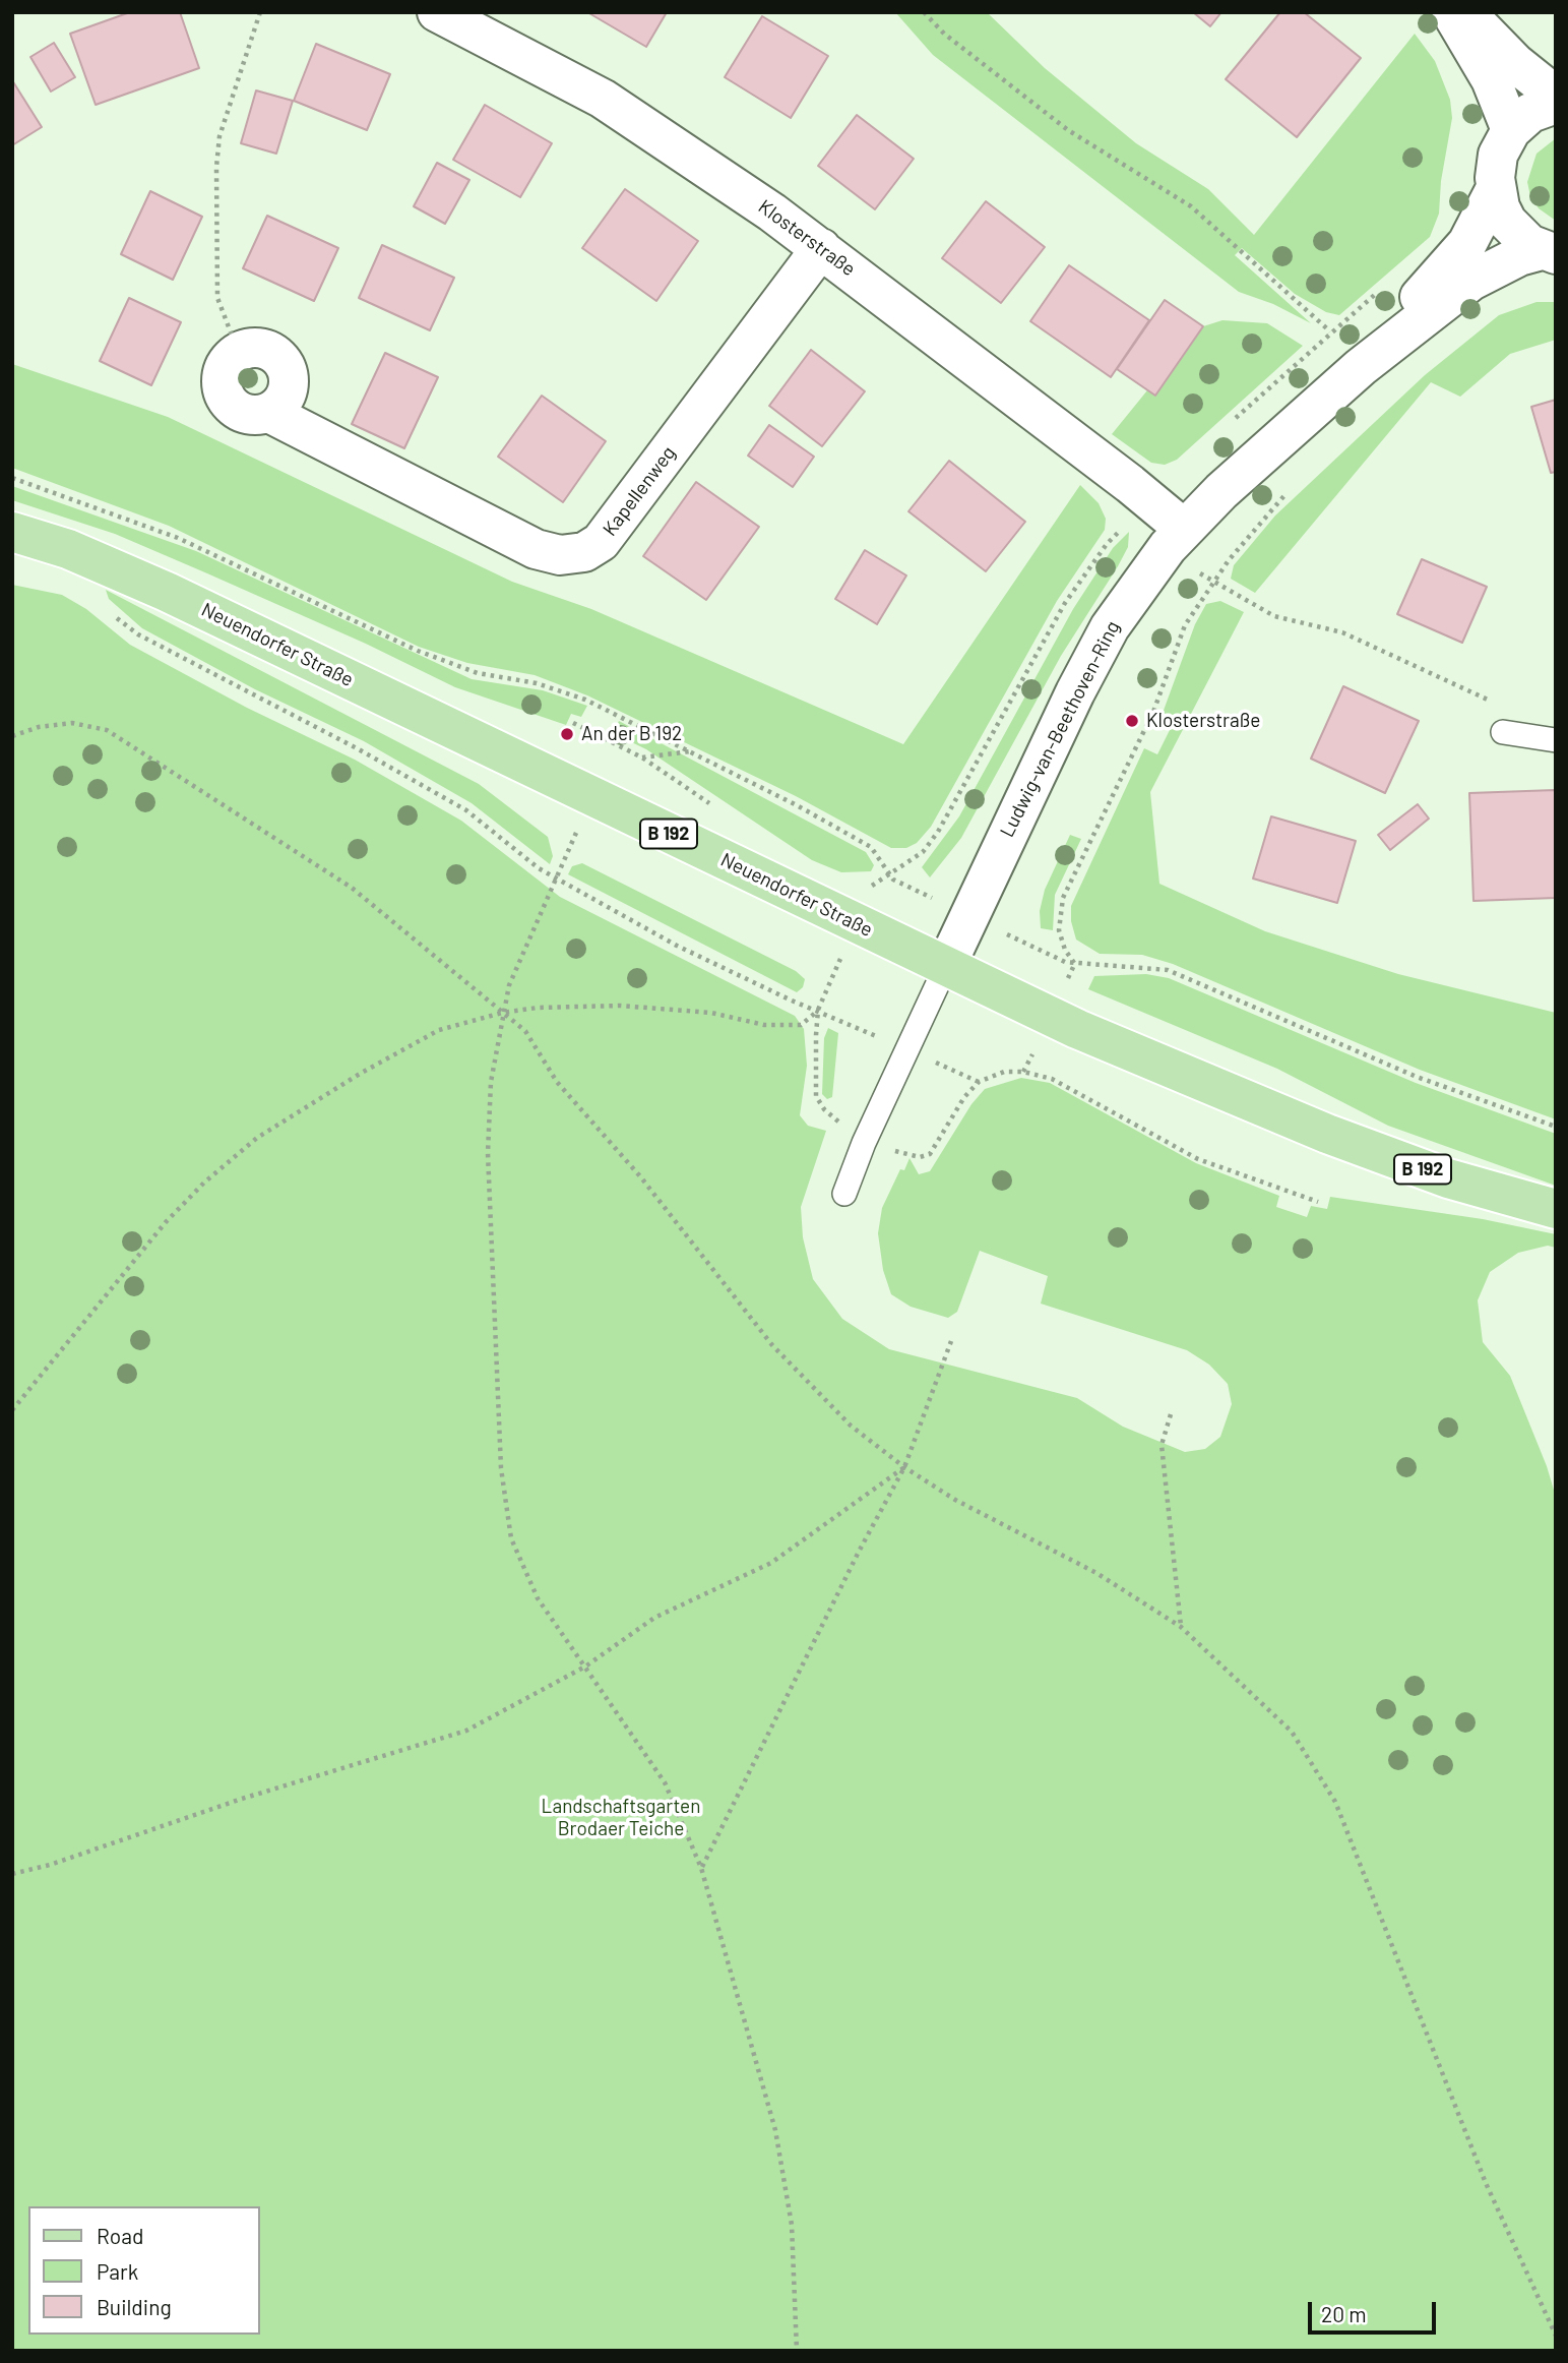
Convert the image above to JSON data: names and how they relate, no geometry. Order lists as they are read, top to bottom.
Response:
{
  "streets": {
    "main road": ["Neuendorfer Straße", "B 192"],
    "street": ["Klosterstraße", "Kapellenweg", "Ludwig-van-Beethoven-Ring"]
  },
  "crossings": [
    ["Klosterstraße", "Kapellenweg"],
    ["Klosterstraße", "Ludwig-van-Beethoven-Ring"],
    ["Neuendorfer Straße", "Ludwig-van-Beethoven-Ring"]
  ],
  "parks": ["Landschaftsgarten Brodaer Teiche"],
  "places": ["Klosterstraße", "An der B 192"],
  "legend": ["Road", "Park", "Building"],
  "scale_bar": "20 m"
}
